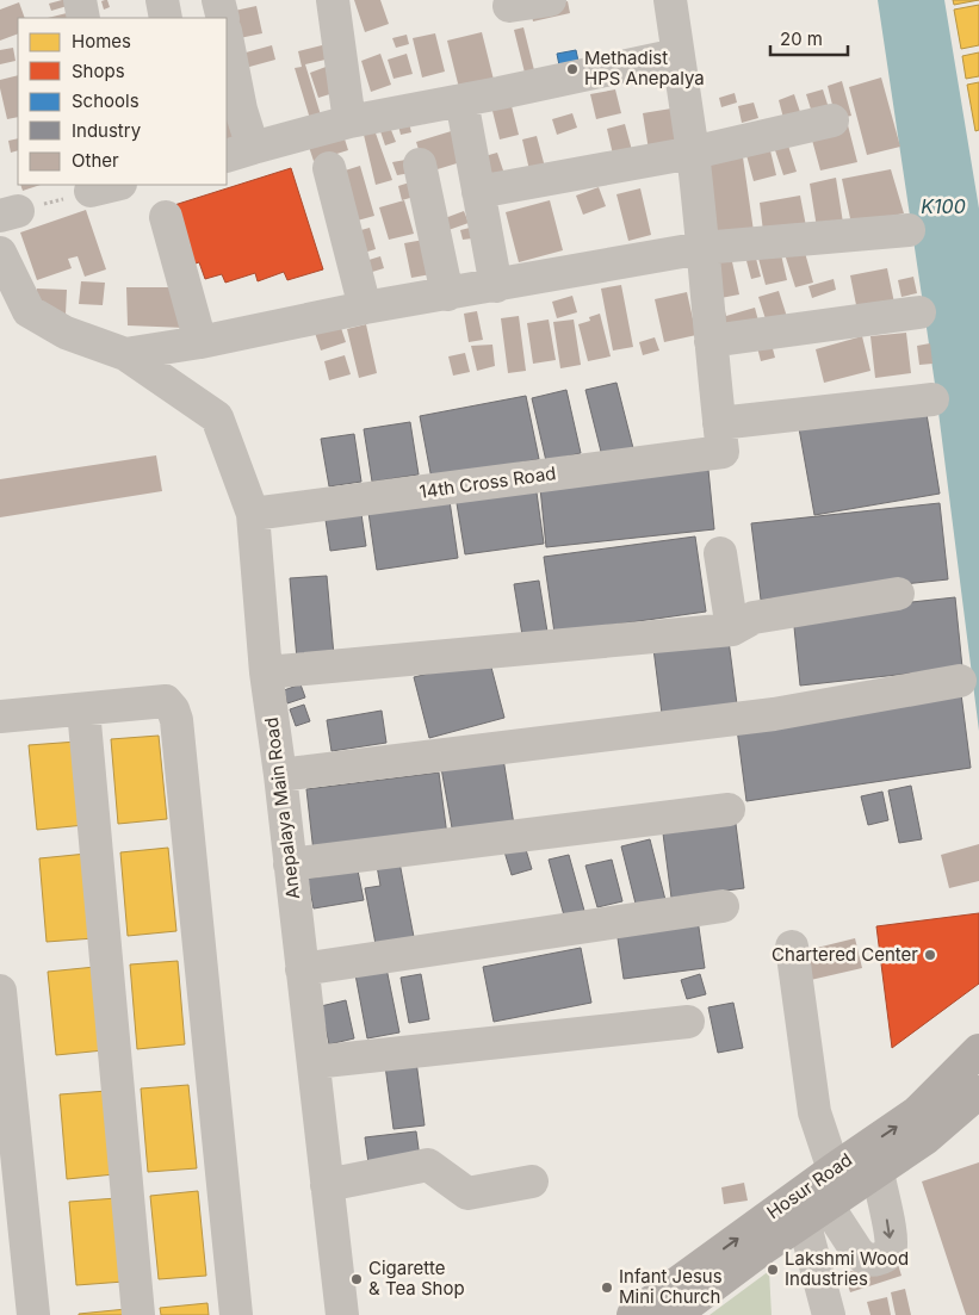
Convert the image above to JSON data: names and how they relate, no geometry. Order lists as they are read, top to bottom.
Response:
{
  "streets": {
    "main road": ["Hosur Road"],
    "street": ["14th Cross Road", "Anepalaya Main Road"]
  },
  "crossings": [
    ["14th Cross Road", "Anepalaya Main Road"]
  ],
  "water": ["K100"],
  "places": [
    "Methadist HPS Anepalya",
    "Chartered Center",
    "Lakshmi Wood Industries",
    "Cigarette & Tea Shop",
    "Infant Jesus Mini Church"
  ],
  "legend": [
    "Homes",
    "Shops",
    "Schools",
    "Industry",
    "Other"
  ],
  "scale_bar": "20 m"
}
